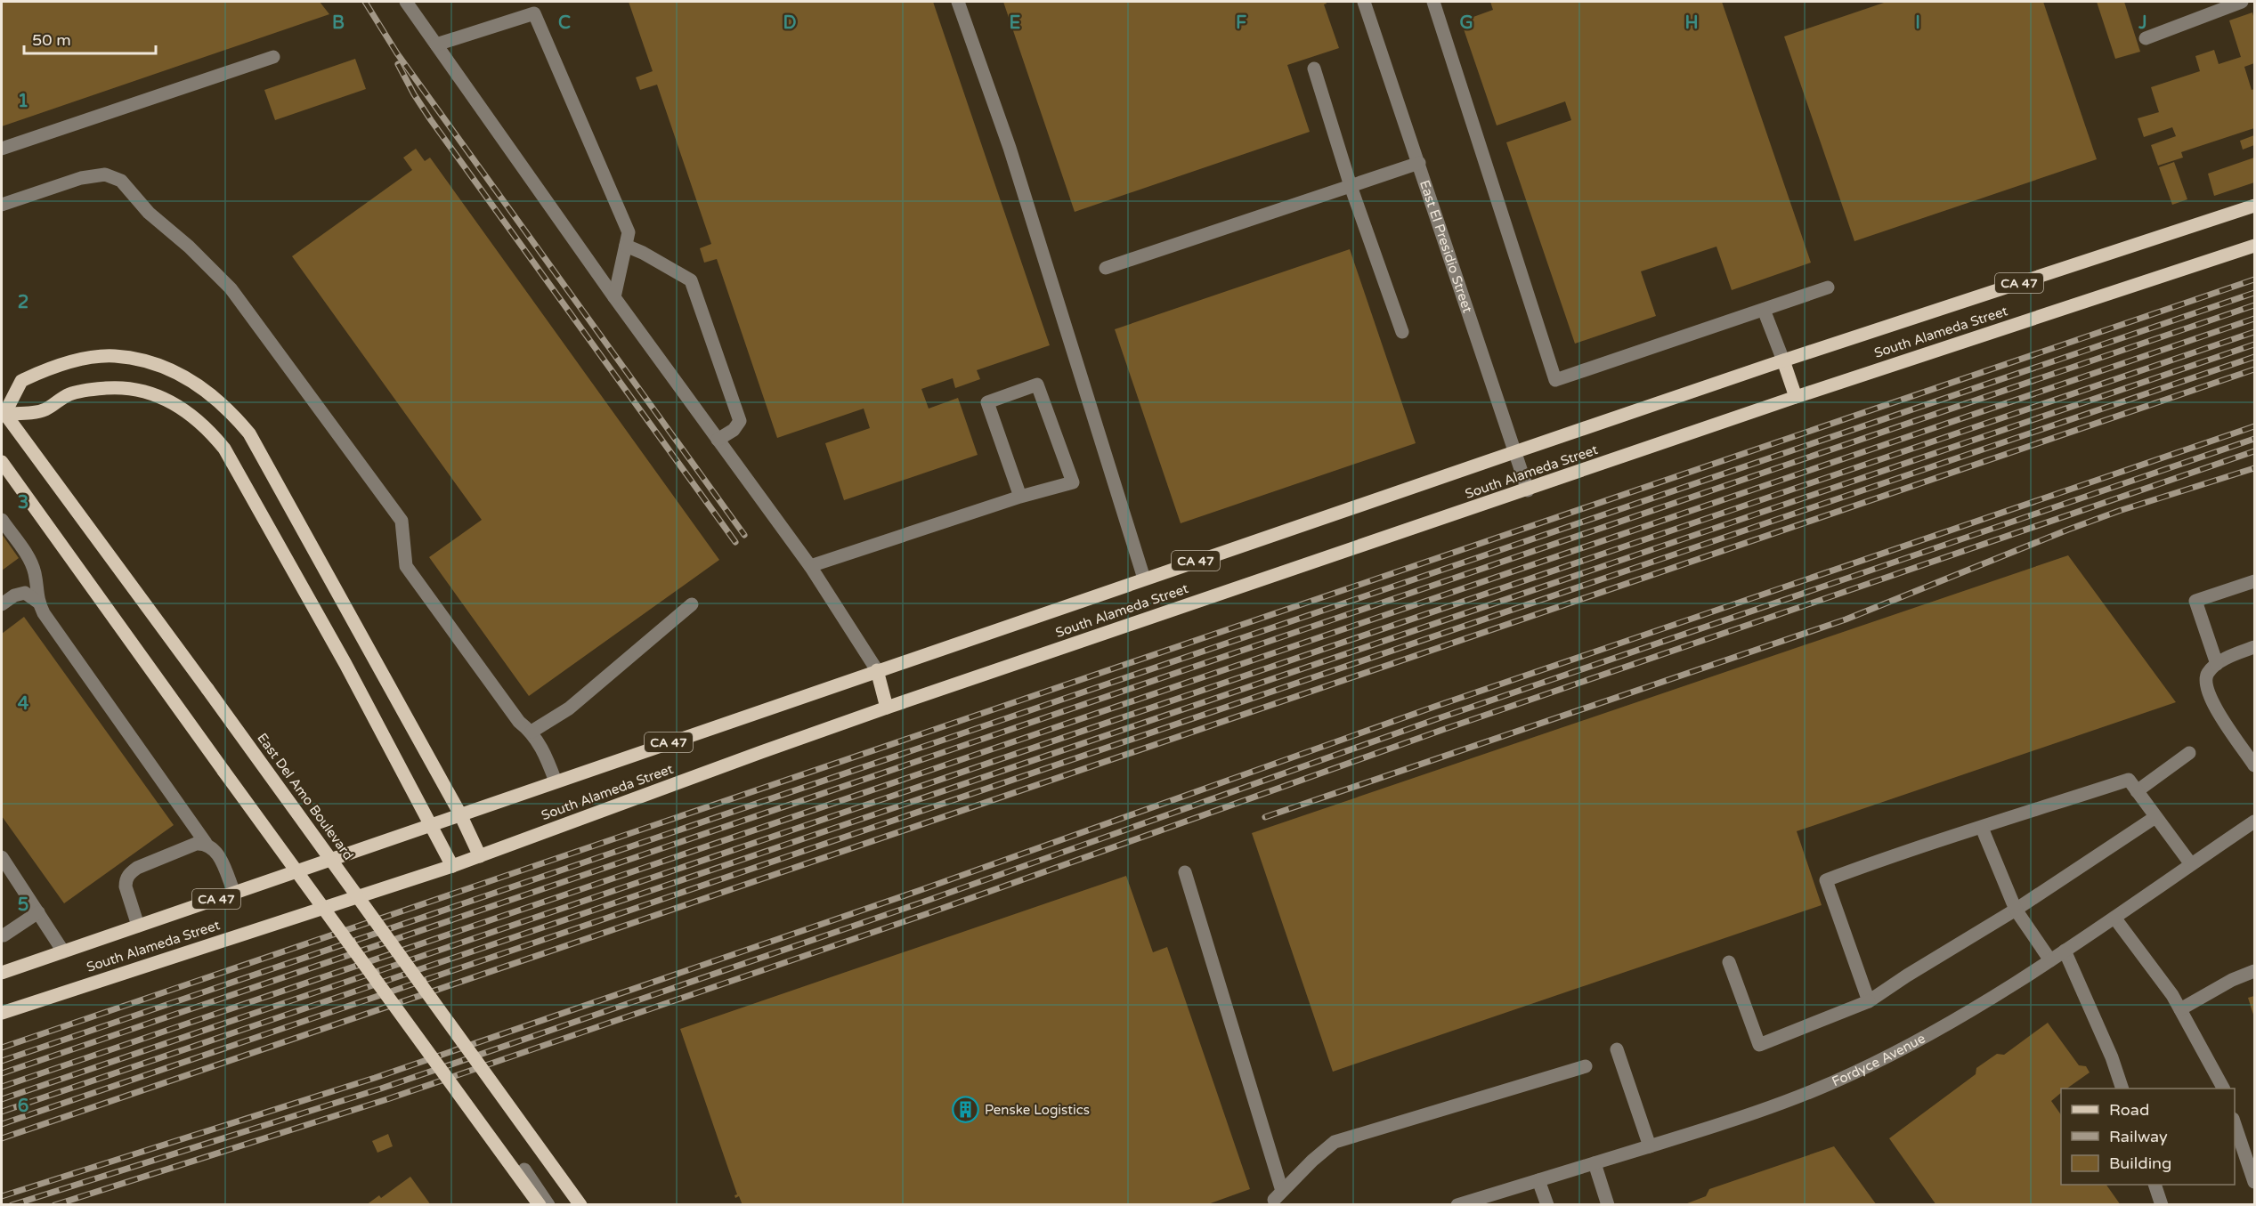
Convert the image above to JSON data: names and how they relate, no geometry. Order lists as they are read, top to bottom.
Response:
{
  "streets": {
    "main road": ["CA 47", "South Alameda Street", "East Del Amo Boulevard"],
    "street": ["East El Presidio Street", "Fordyce Avenue"]
  },
  "crossings": [
    ["East El Presidio Street", "South Alameda Street"]
  ],
  "places": {
    "building": ["Penske Logistics"]
  },
  "legend": ["Road", "Railway", "Building"],
  "scale_bar": "50 m",
  "grid": {
    "columns": [
      "B",
      "C",
      "D",
      "E",
      "F",
      "G",
      "H",
      "I",
      "J"
    ],
    "rows": [
      "1",
      "2",
      "3",
      "4",
      "5",
      "6"
    ]
  }
}
